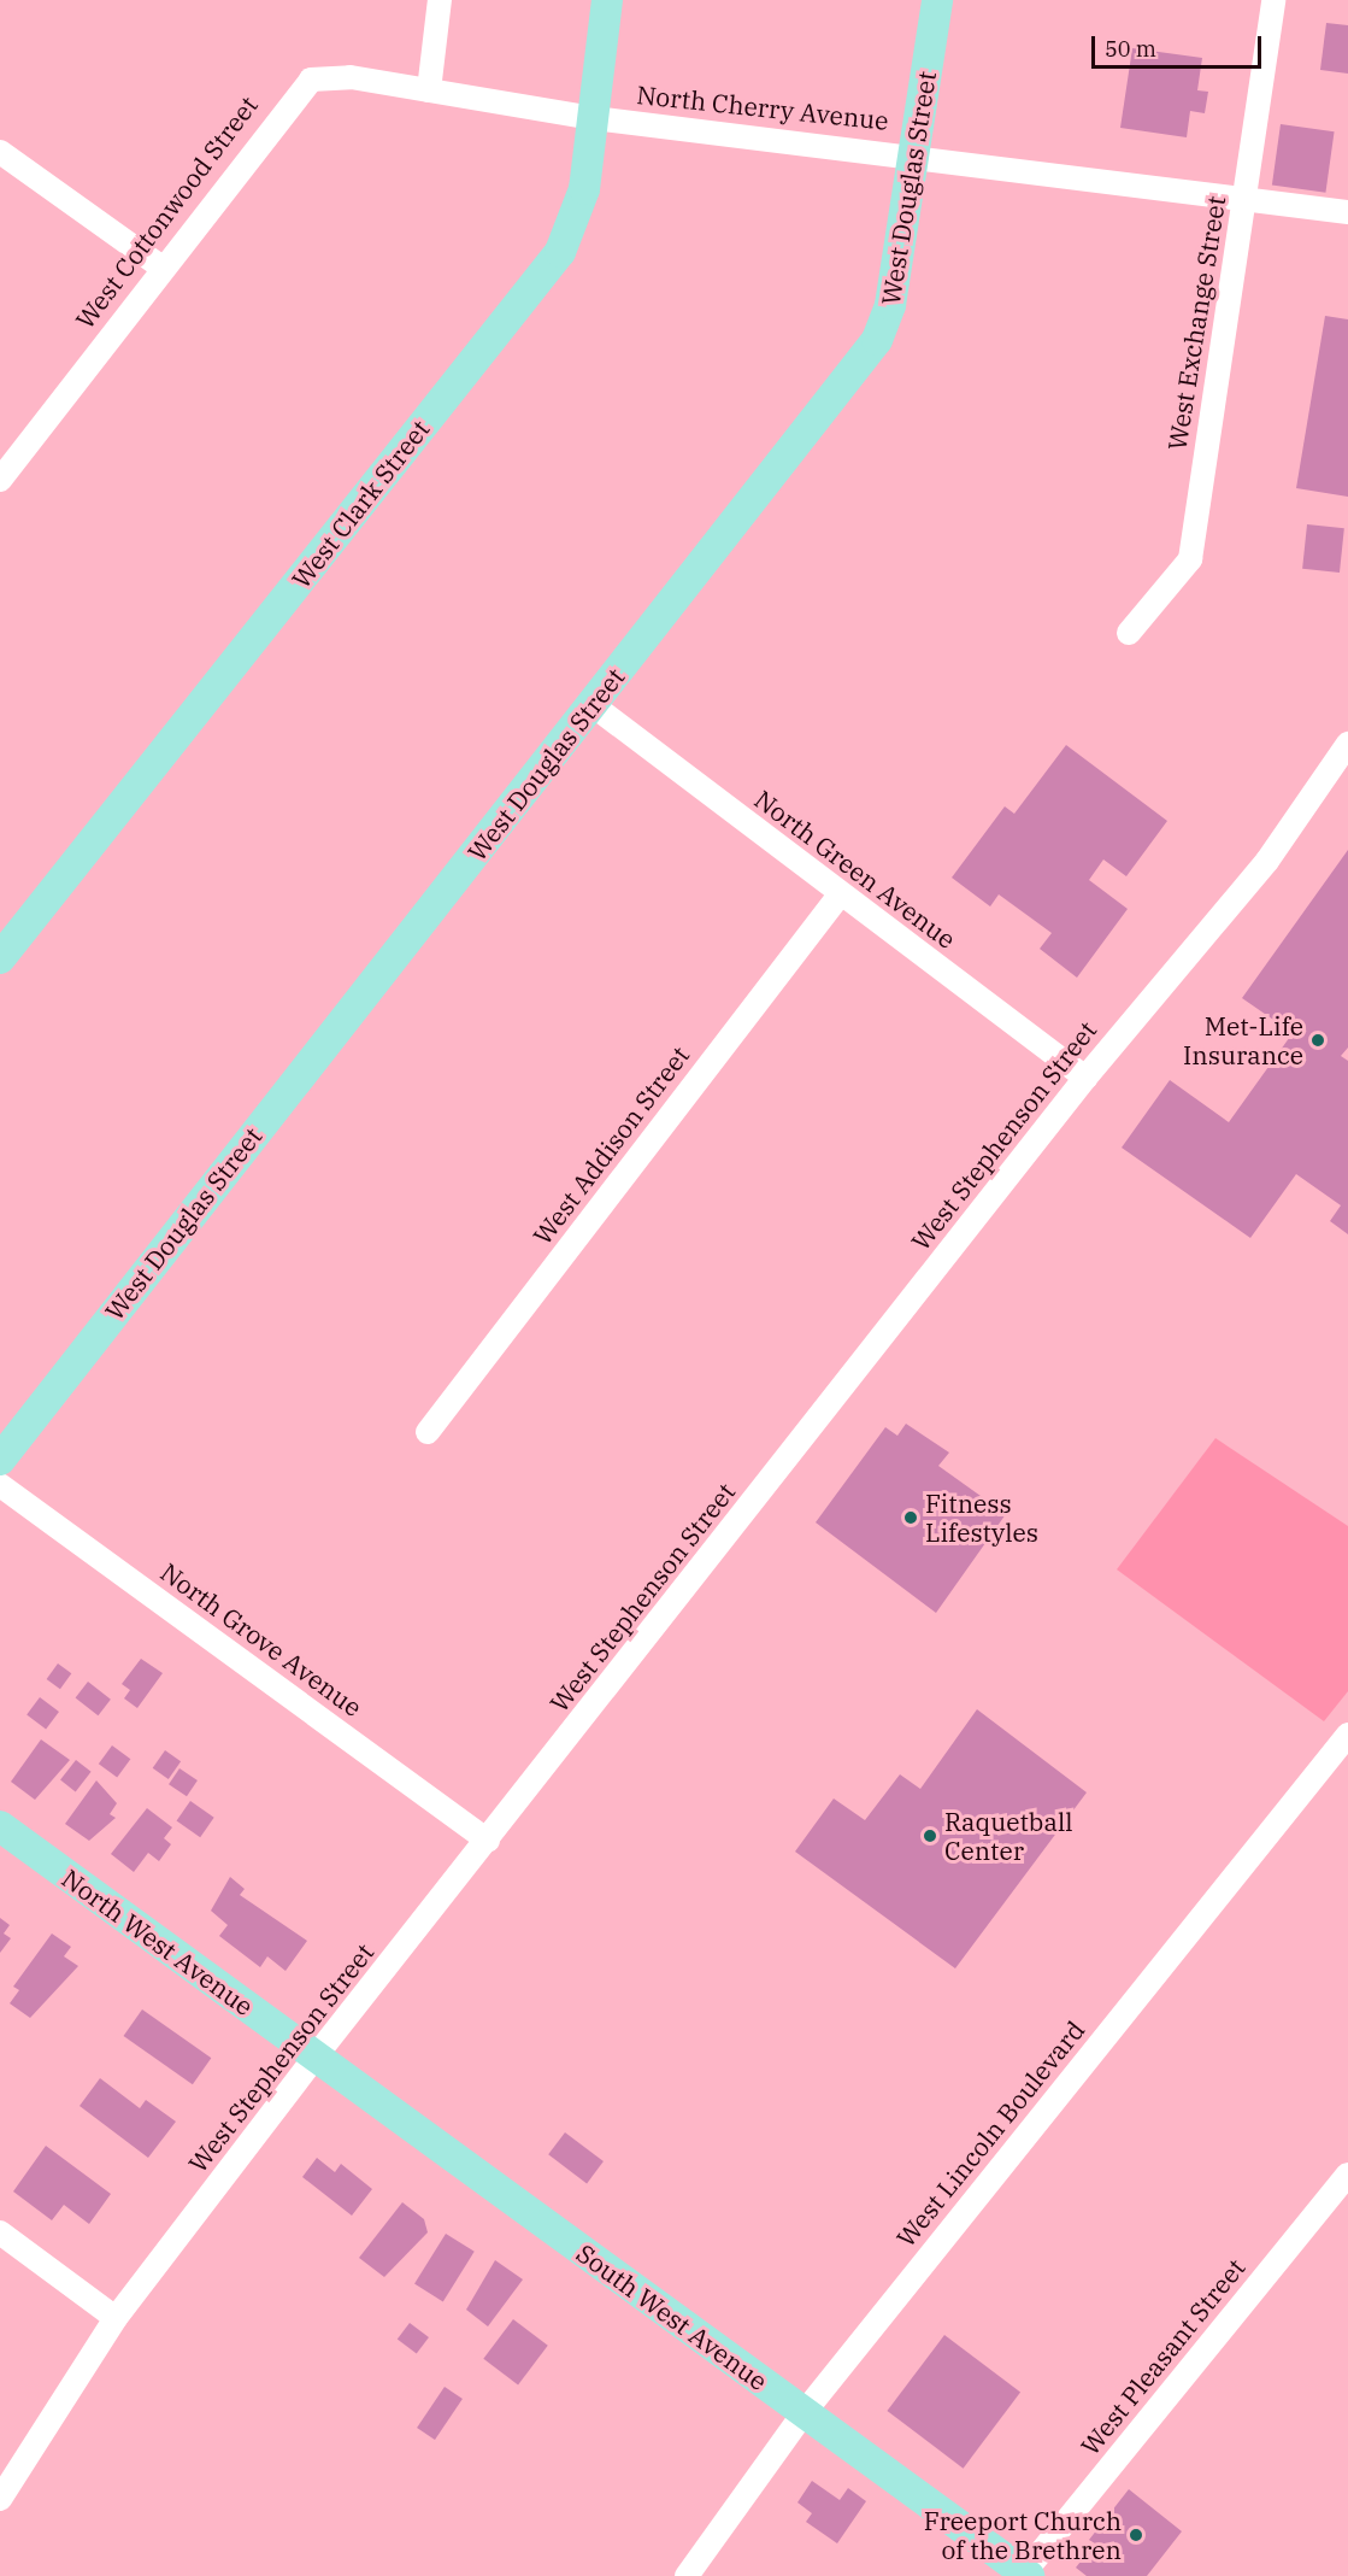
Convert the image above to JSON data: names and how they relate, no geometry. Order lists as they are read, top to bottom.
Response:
{
  "streets": {
    "main road": [
      "West Douglas Street",
      "West Clark Street",
      "North West Avenue",
      "South West Avenue"
    ],
    "street": [
      "North Cherry Avenue",
      "West Cottonwood Street",
      "West Exchange Street",
      "North Green Avenue",
      "West Stephenson Street",
      "West Addison Street",
      "North Grove Avenue",
      "West Lincoln Boulevard",
      "West Pleasant Street"
    ]
  },
  "crossings": [
    ["North Cherry Avenue", "West Douglas Street"],
    ["North Cherry Avenue", "West Cottonwood Street"],
    ["North Cherry Avenue", "West Exchange Street"],
    ["North Cherry Avenue", "West Clark Street"],
    ["West Douglas Street", "North Green Avenue"],
    ["North Green Avenue", "West Stephenson Street"],
    ["North Green Avenue", "West Addison Street"],
    ["West Stephenson Street", "North Grove Avenue"],
    ["West Stephenson Street", "North West Avenue"],
    ["West Stephenson Street", "South West Avenue"],
    ["North West Avenue", "South West Avenue"],
    ["West Lincoln Boulevard", "South West Avenue"],
    ["South West Avenue", "West Pleasant Street"]
  ],
  "places": [
    "Met-Life Insurance",
    "Fitness Lifestyles",
    "Raquetball Center",
    "Freeport Church of the Brethren"
  ],
  "scale_bar": "50 m"
}
